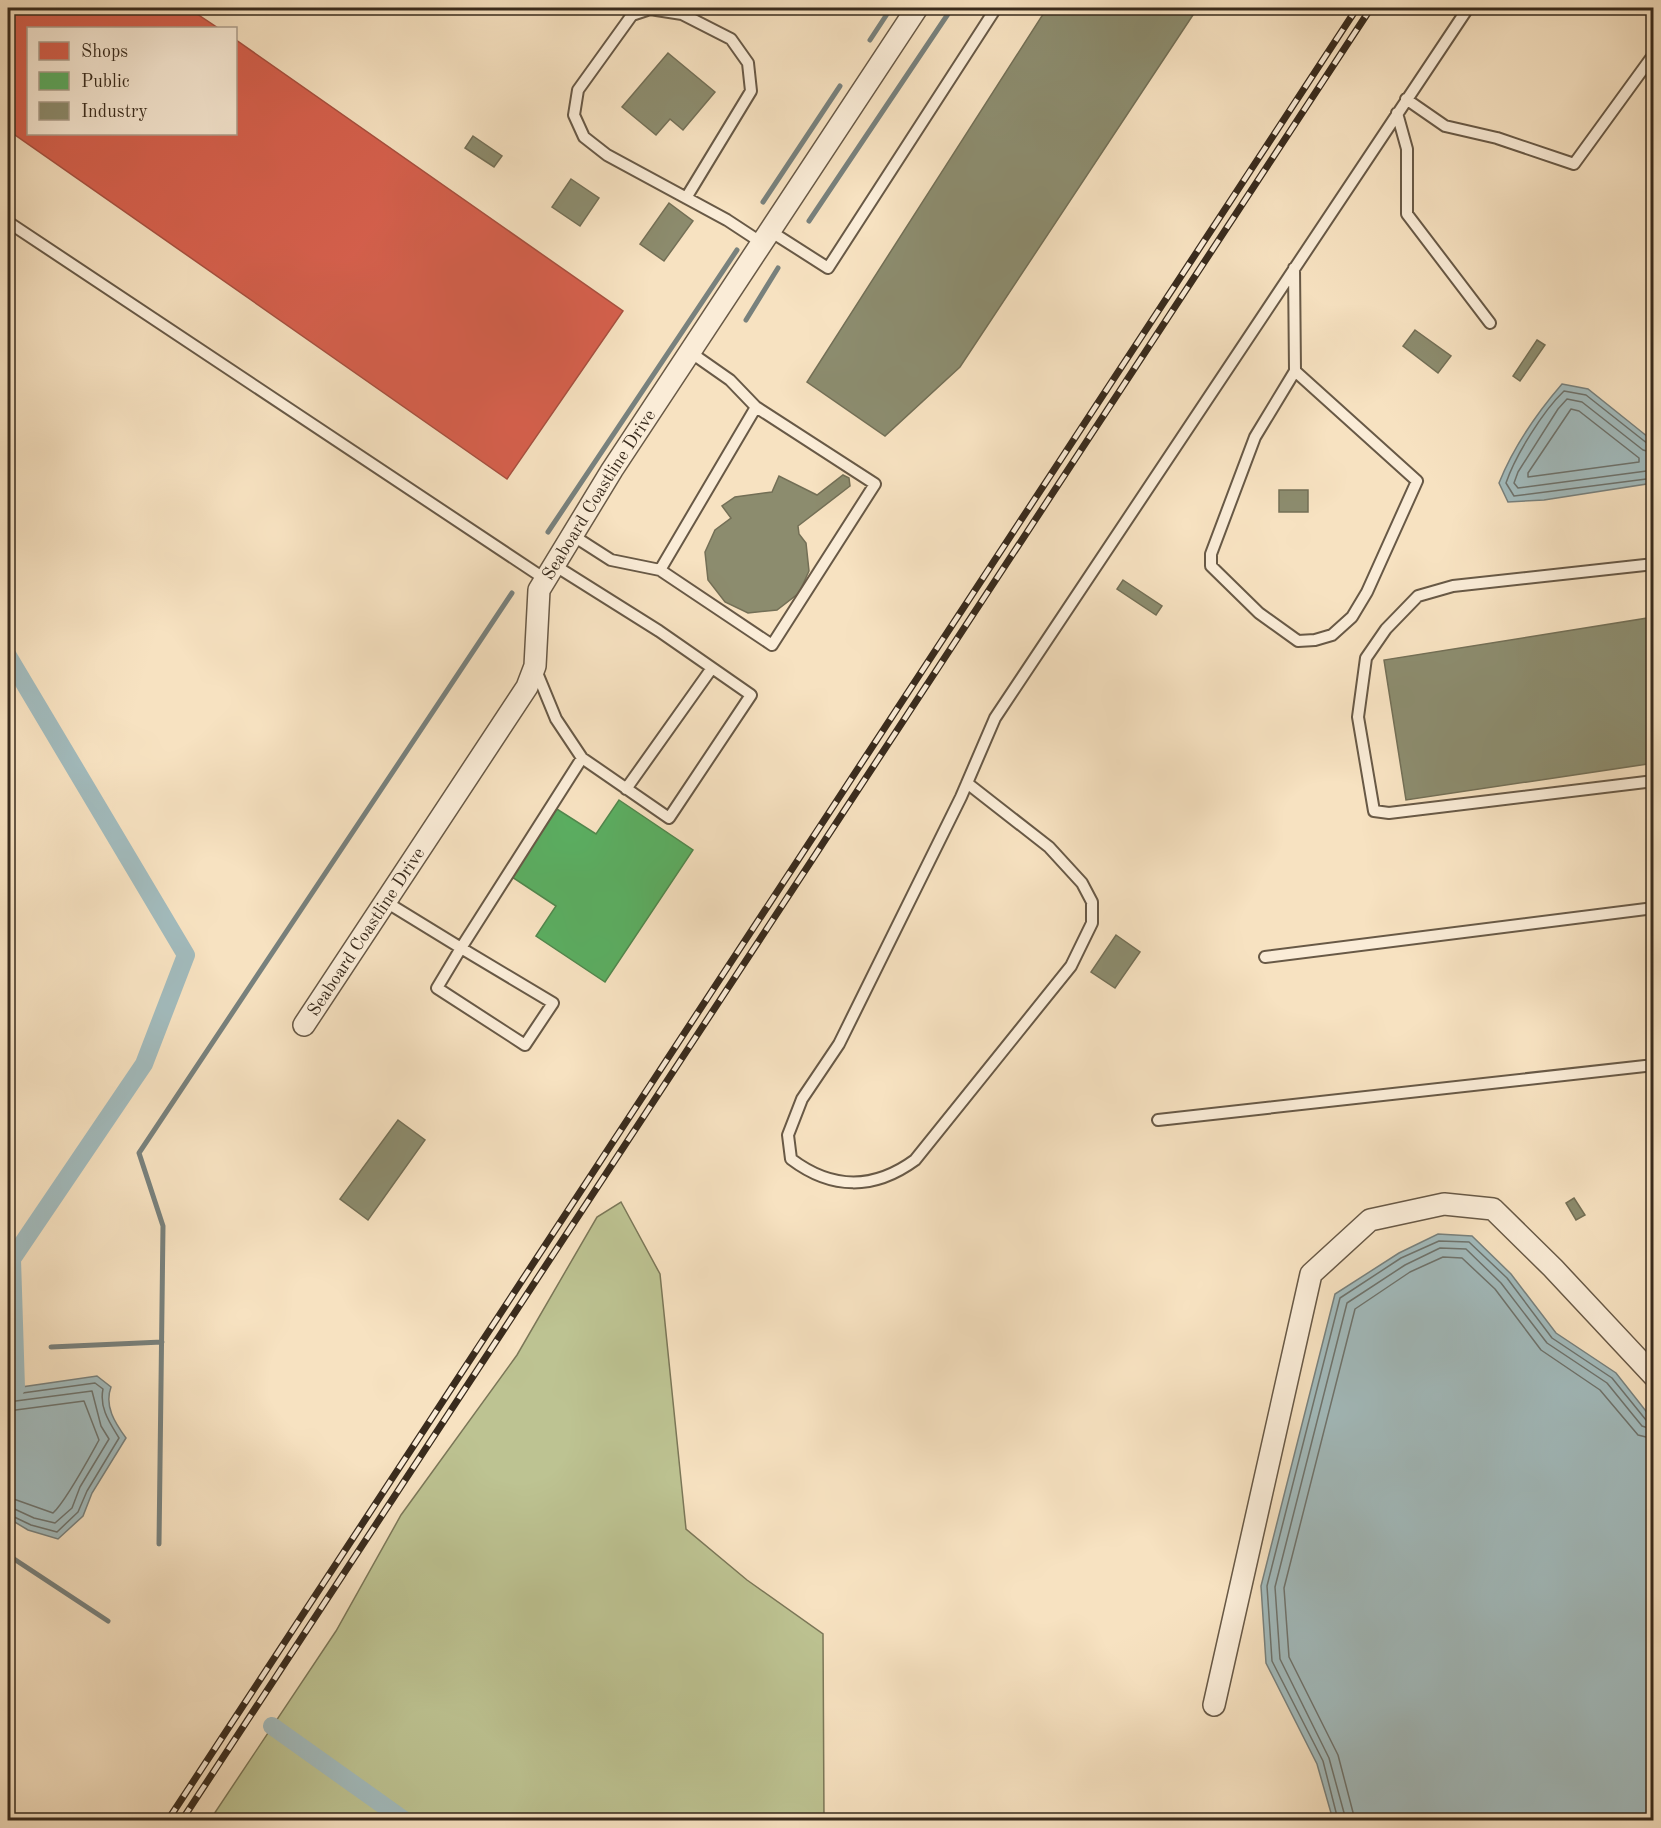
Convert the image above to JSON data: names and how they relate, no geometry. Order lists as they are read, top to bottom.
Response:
{
  "streets": {
    "street": ["Seaboard Coastline Drive"]
  },
  "legend": ["Shops", "Public", "Industry"]
}
